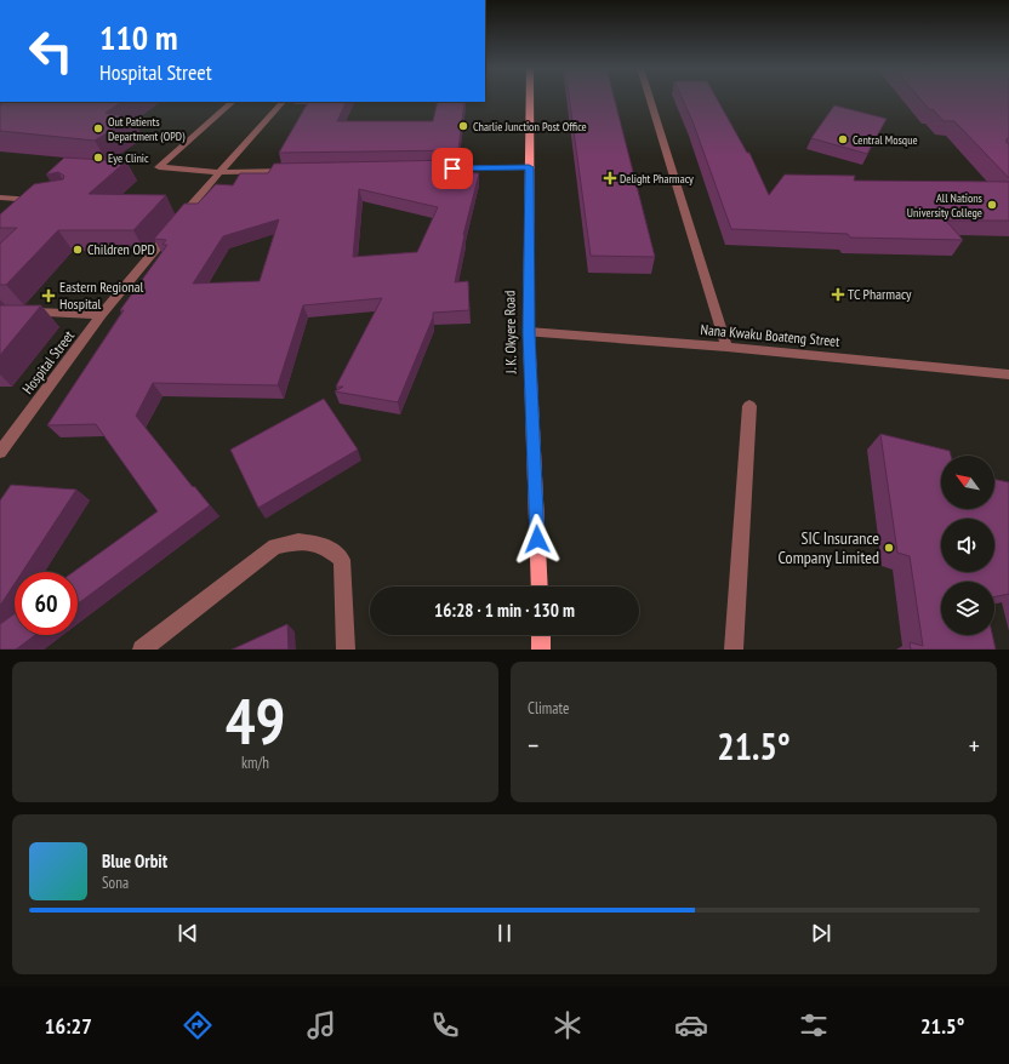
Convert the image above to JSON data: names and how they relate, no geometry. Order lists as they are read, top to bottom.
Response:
{
  "streets": {
    "main road": ["J. K. Okyere Road"],
    "street": ["Nana Kwaku Boateng Street", "Hospital Street"]
  },
  "crossings": [
    ["J. K. Okyere Road", "Nana Kwaku Boateng Street"]
  ],
  "places": {
    "other": [
      "Charlie Junction Post Office",
      "Out Patients Department (OPD)",
      "Central Mosque",
      "Eye Clinic",
      "All Nations University College",
      "Children OPD",
      "SIC Insurance Company Limited"
    ],
    "health": ["Delight Pharmacy", "TC Pharmacy", "Eastern Regional Hospital"]
  },
  "north": "top left",
  "page": {
    "turn": ["110 m", "Hospital Street"],
    "limit": "60",
    "trip": "16:28 · 1 min · 130 m",
    "tile": [
      ["49", "km/h"],
      "Climate"
    ],
    "heat": ["−", "21.5°", "+"],
    "song": ["Blue Orbit", "Sona"],
    "tabs": ["16:27", "21.5°"]
  }
}
